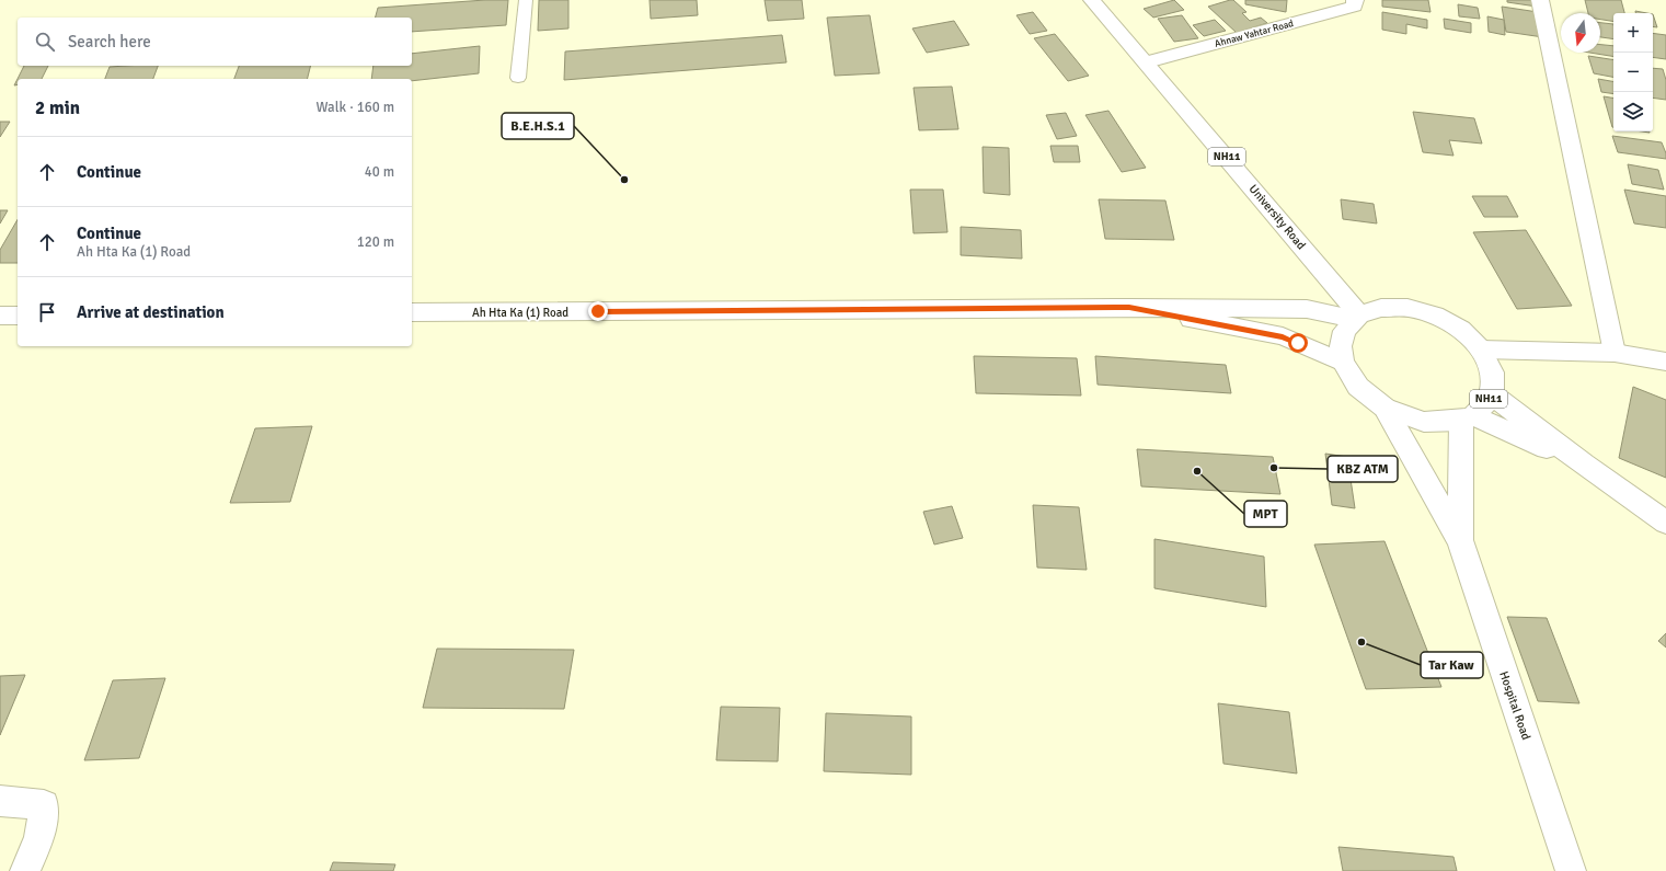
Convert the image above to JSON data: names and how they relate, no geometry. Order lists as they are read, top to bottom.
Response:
{
  "streets": {
    "main road": [
      "Ahnaw Yahtar Road",
      "NH11",
      "University Road",
      "Ah Hta Ka (1) Road",
      "Hospital Road"
    ]
  },
  "crossings": [
    ["Ahnaw Yahtar Road", "University Road"],
    ["NH11", "University Road"]
  ],
  "places": [
    "B.E.H.S.1",
    "KBZ ATM",
    "MPT",
    "Tar Kaw"
  ],
  "north": "bottom",
  "page": {
    "map_buttons": ["+", "−"],
    "search": "Search here",
    "heading": ["2 min", "Walk · 160 m"],
    "list": [
      ["Continue", "40 m"],
      ["Continue", "Ah Hta Ka (1) Road", "120 m"],
      "Arrive at destination"
    ]
  }
}
